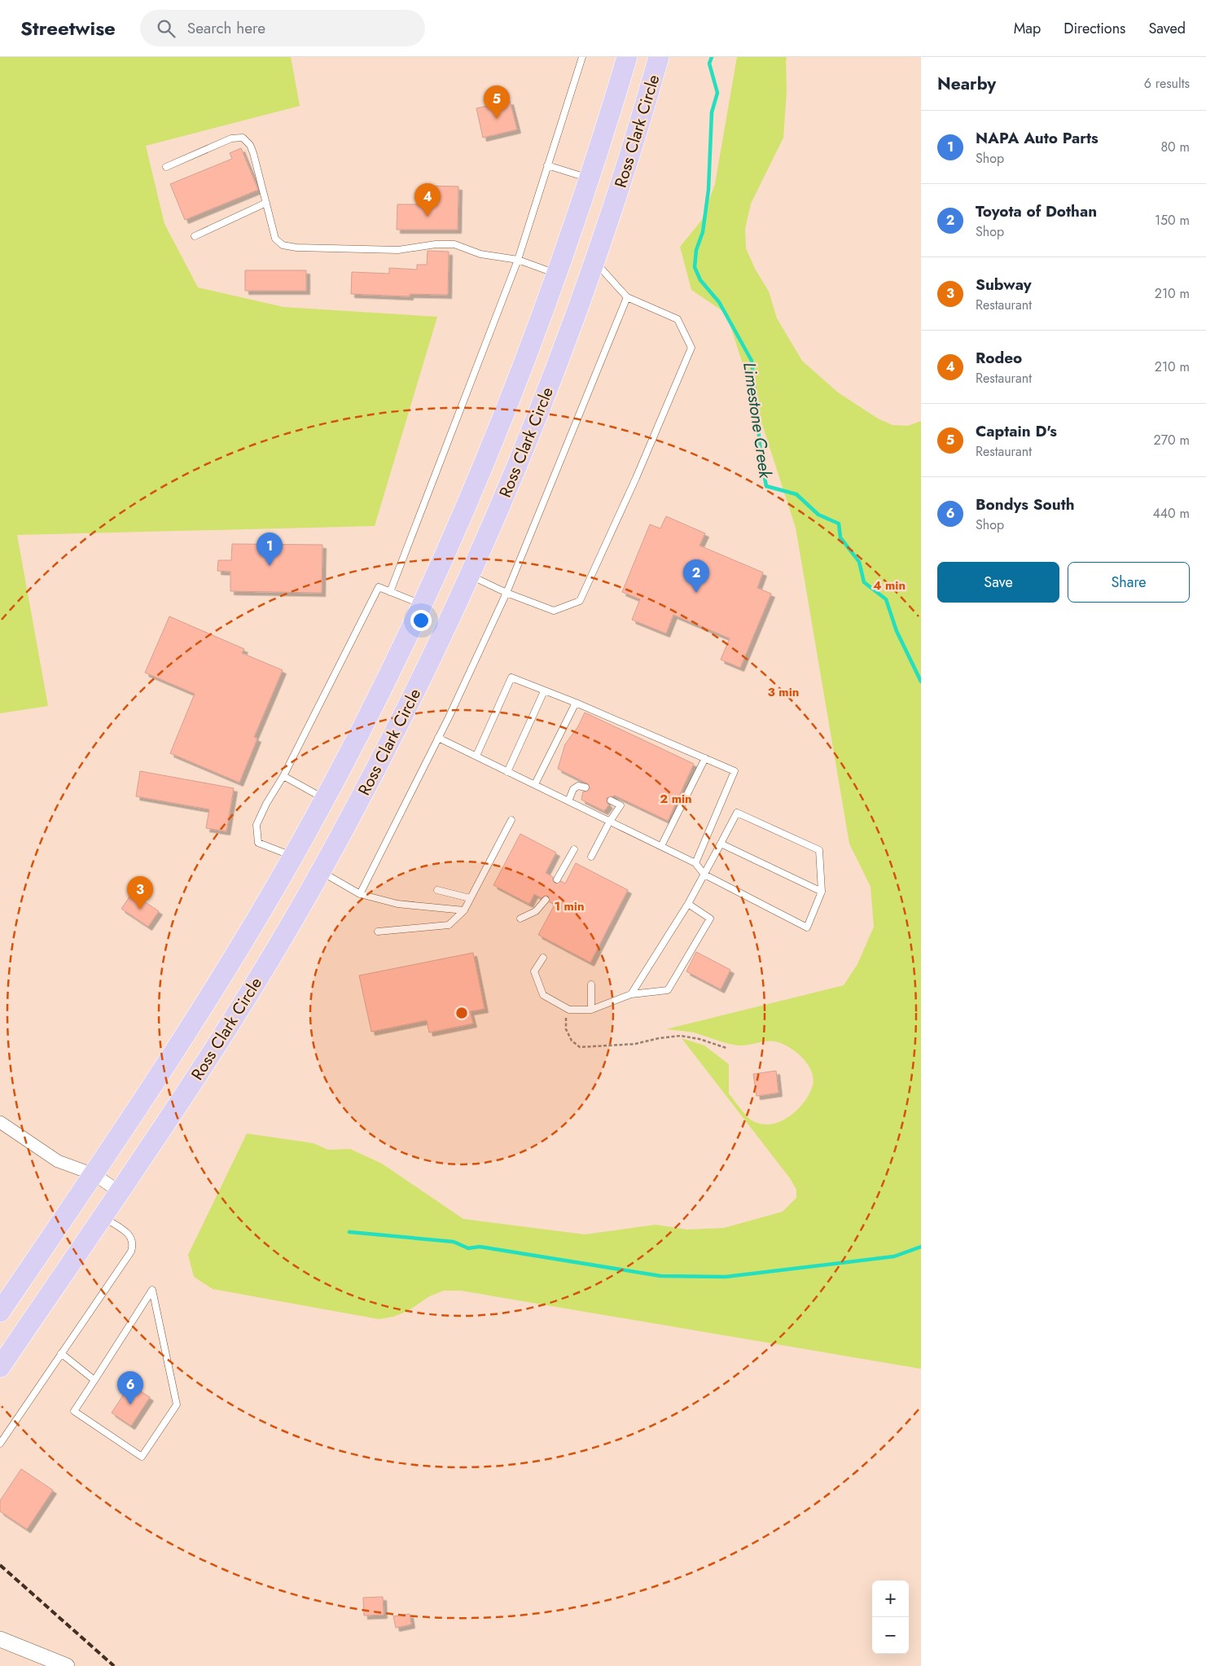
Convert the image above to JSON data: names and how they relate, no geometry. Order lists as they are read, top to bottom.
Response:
{
  "streets": {
    "highway": ["Ross Clark Circle"]
  },
  "water": ["Limestone Creek"],
  "page": {
    "header": "Streetwise",
    "search": "Search here",
    "nav": ["Map", "Directions", "Saved"],
    "heading": ["Nearby", "6 results"],
    "pins": [
      "5",
      "4",
      "1",
      "2",
      "3",
      "6"
    ],
    "list": [
      {
        "mark": "1",
        "name": "NAPA Auto Parts",
        "note": "Shop",
        "value": "80 m"
      },
      {
        "mark": "2",
        "name": "Toyota of Dothan",
        "note": "Shop",
        "value": "150 m"
      },
      {
        "mark": "3",
        "name": "Subway",
        "note": "Restaurant",
        "value": "210 m"
      },
      {
        "mark": "4",
        "name": "Rodeo",
        "note": "Restaurant",
        "value": "210 m"
      },
      {
        "mark": "5",
        "name": "Captain D's",
        "note": "Restaurant",
        "value": "270 m"
      },
      {
        "mark": "6",
        "name": "Bondys South",
        "note": "Shop",
        "value": "440 m"
      }
    ],
    "buttons": ["Save", "Share"],
    "map_buttons": ["+", "−"]
  },
  "rings": [
    "4 min",
    "3 min",
    "2 min",
    "1 min"
  ]
}
